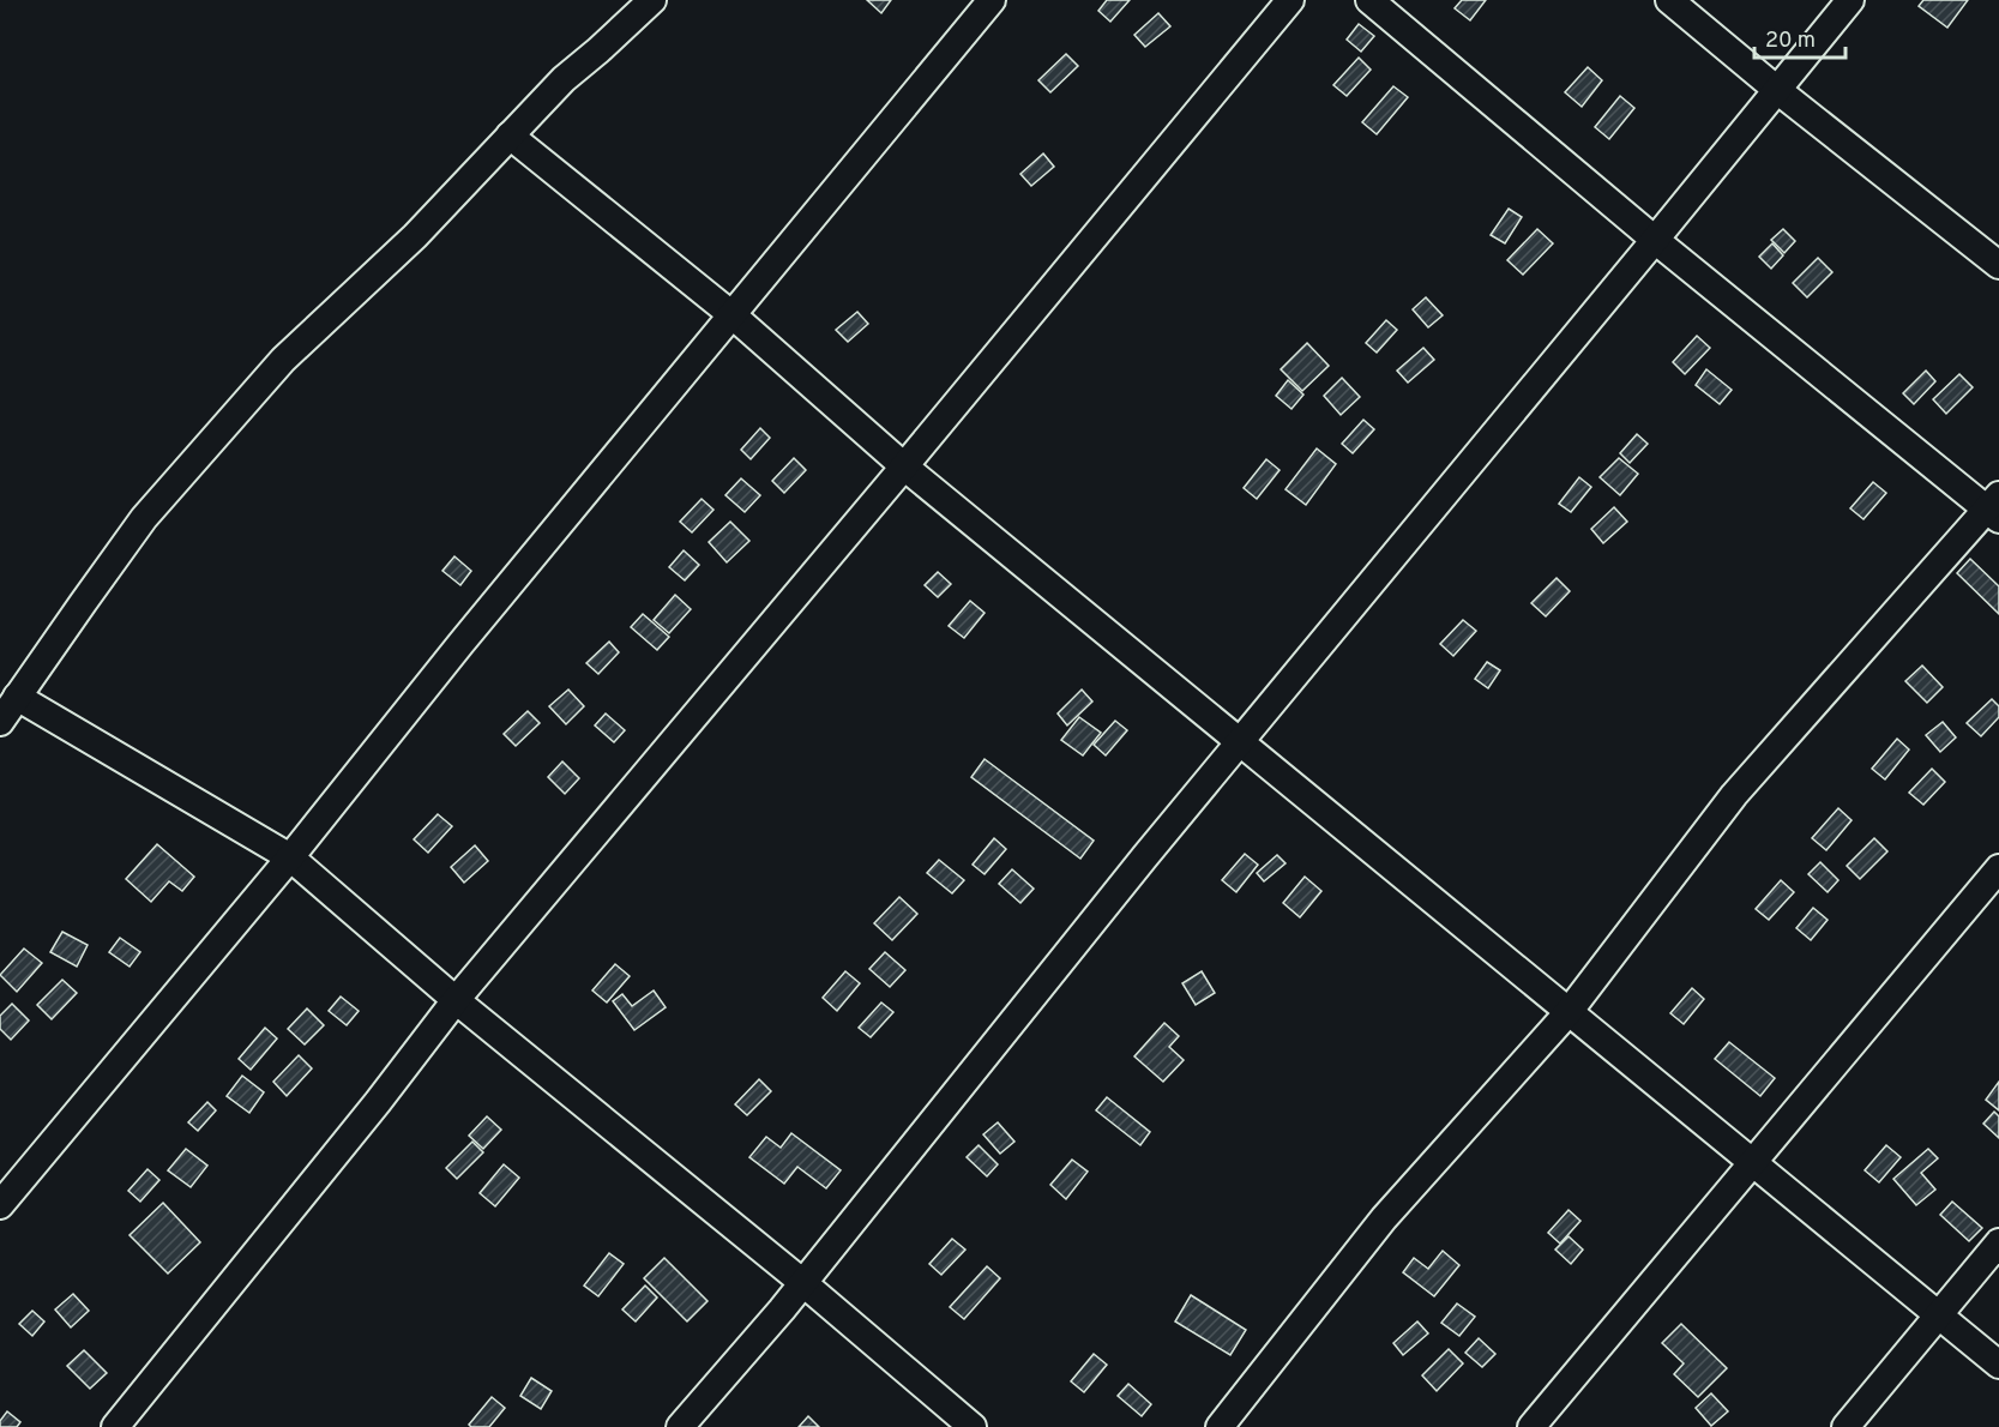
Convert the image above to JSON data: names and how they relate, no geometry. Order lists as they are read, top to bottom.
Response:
{
  "scale_bar": "20 m"
}
